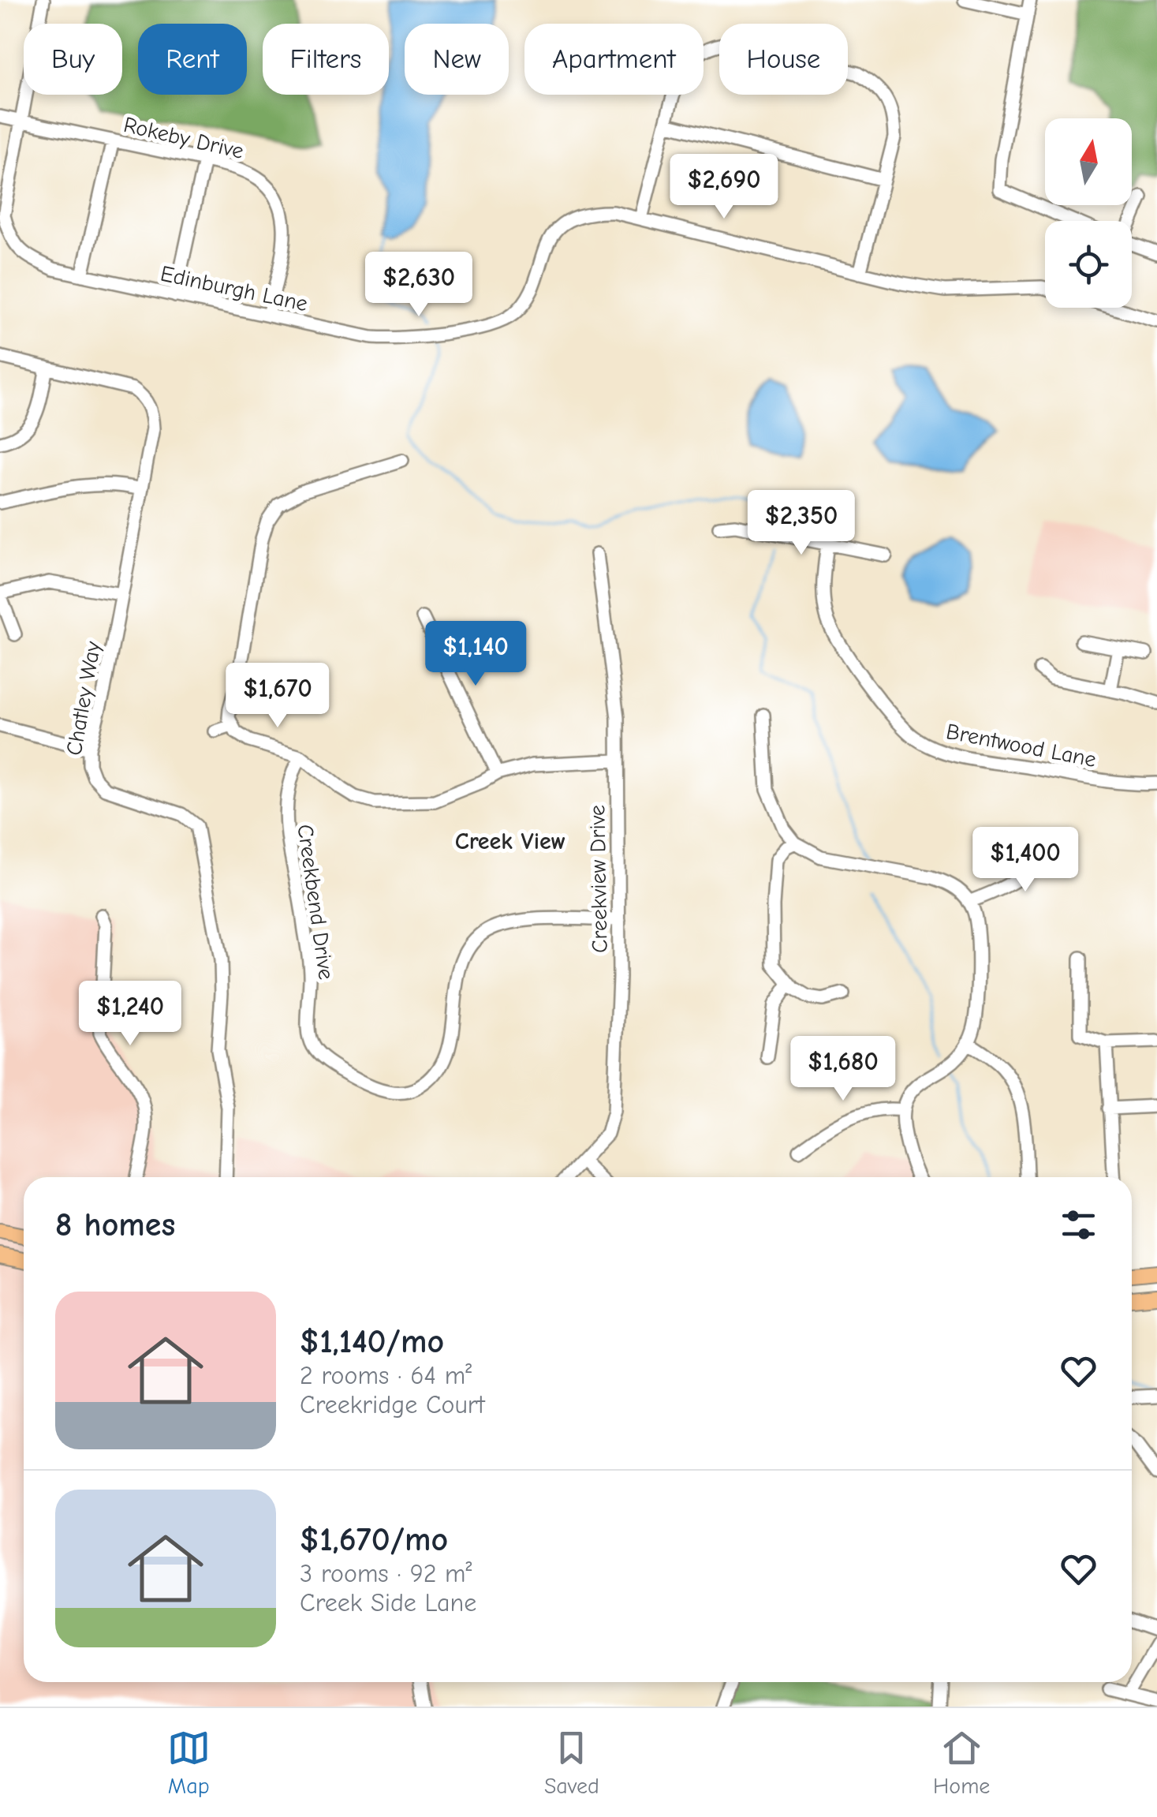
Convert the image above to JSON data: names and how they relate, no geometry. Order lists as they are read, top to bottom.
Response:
{
  "streets": {
    "street": [
      "Rokeby Drive",
      "Edinburgh Lane",
      "Chatley Way",
      "Brentwood Lane",
      "Creekview Drive",
      "Creekbend Drive"
    ]
  },
  "crossings": [
    ["Rokeby Drive", "Edinburgh Lane"],
    ["Creekview Drive", "Creekbend Drive"]
  ],
  "districts": ["Creek View"],
  "north": "top",
  "page": {
    "chip": [
      "Buy",
      "Rent",
      "Filters",
      "New",
      "Apartment",
      "House"
    ],
    "price": [
      "$2,690",
      "$2,630",
      "$2,350",
      "$1,140",
      "$1,670",
      "$1,400",
      "$1,240",
      "$1,680"
    ],
    "heading": "8 homes",
    "list": [
      {
        "name": "$1,140/mo",
        "note": "2 rooms · 64 m² · Creekridge Court"
      },
      {
        "name": "$1,670/mo",
        "note": "3 rooms · 92 m² · Creek Side Lane"
      }
    ],
    "tabs": ["Map", "Saved", "Home"]
  }
}
